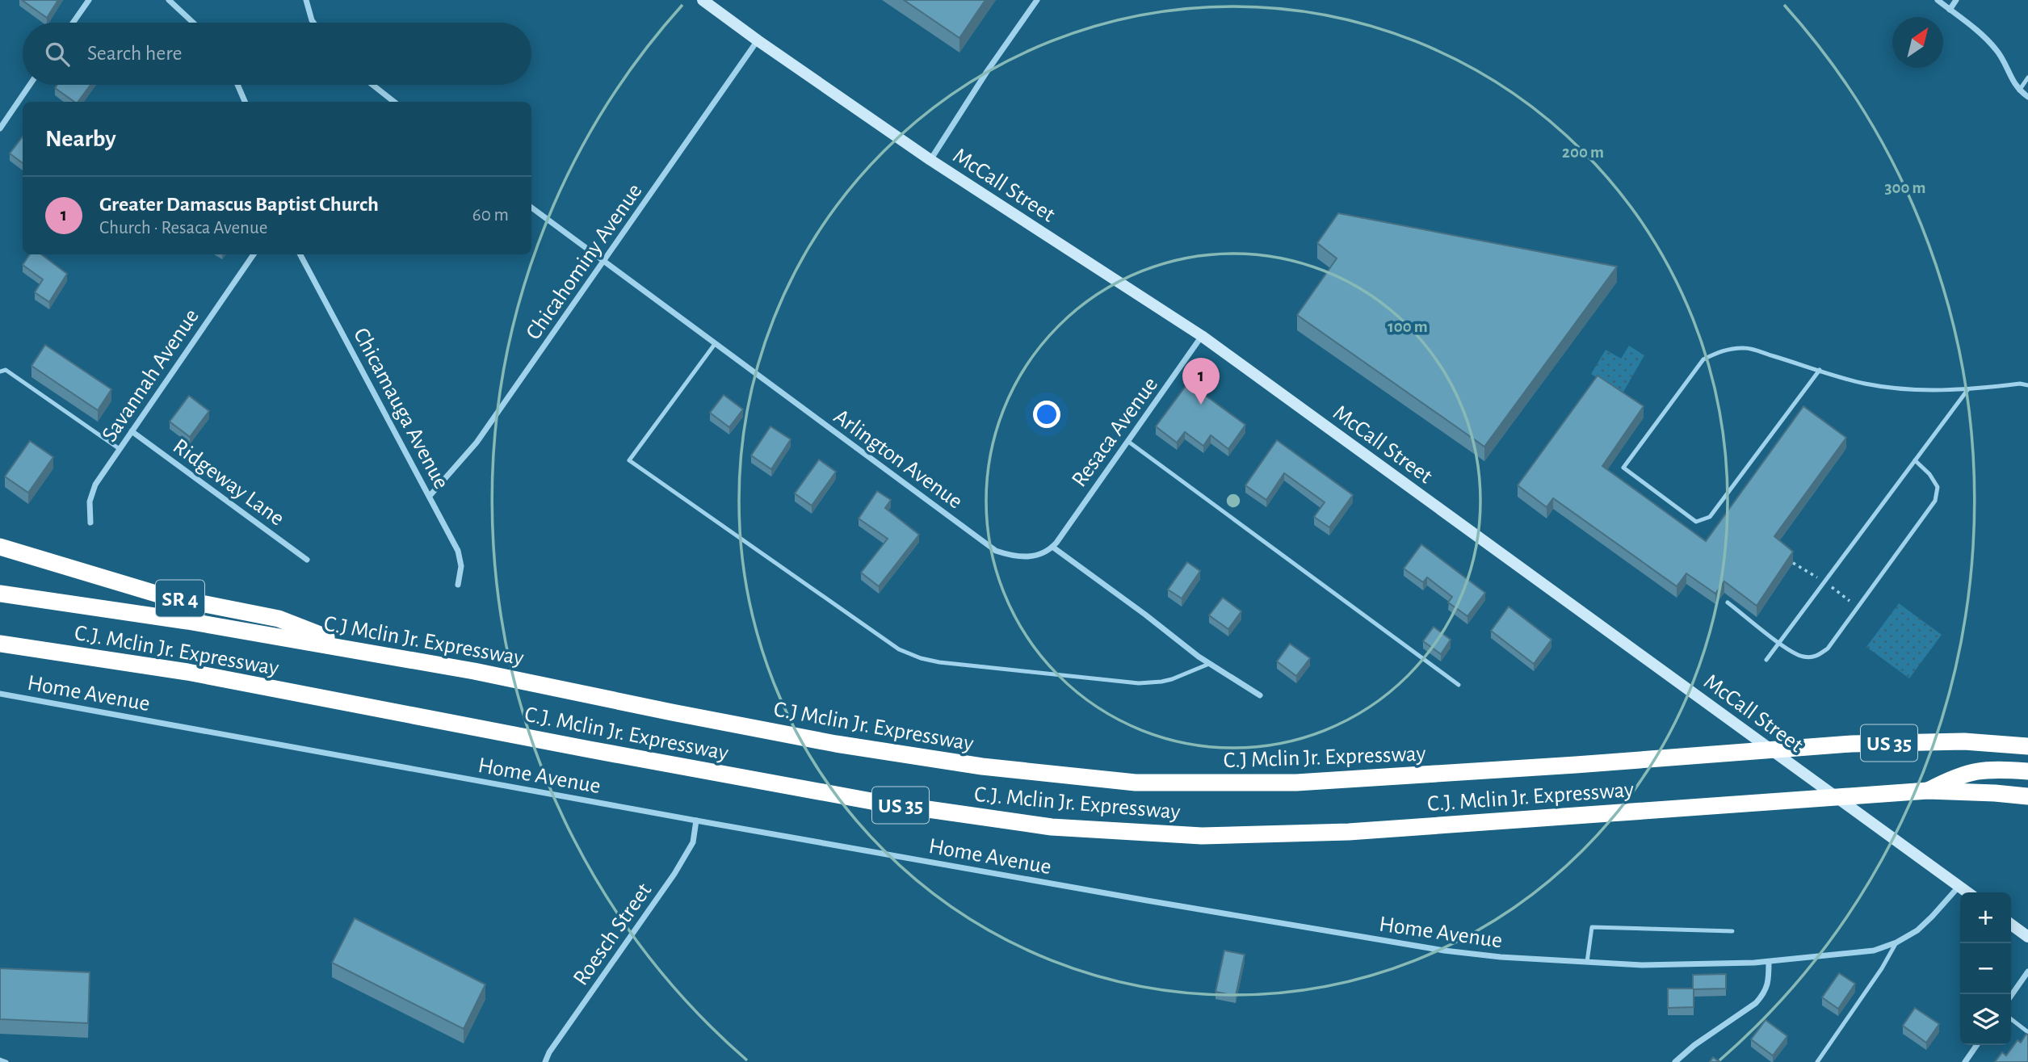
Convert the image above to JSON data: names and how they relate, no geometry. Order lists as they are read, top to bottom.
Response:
{
  "streets": {
    "highway": [
      "SR 4",
      "C.J Mclin Jr. Expressway",
      "C.J. Mclin Jr. Expressway",
      "US 35"
    ],
    "street": [
      "McCall Street",
      "Chicahominy Avenue",
      "Savannah Avenue",
      "Chicamauga Avenue",
      "Resaca Avenue",
      "Arlington Avenue",
      "Ridgeway Lane",
      "Home Avenue",
      "Roesch Street"
    ]
  },
  "crossings": [
    ["McCall Street", "Chicahominy Avenue"],
    ["McCall Street", "Resaca Avenue"],
    ["McCall Street", "Home Avenue"],
    ["Chicahominy Avenue", "Chicamauga Avenue"],
    ["Chicahominy Avenue", "Arlington Avenue"],
    ["Savannah Avenue", "Ridgeway Lane"],
    ["Resaca Avenue", "Arlington Avenue"],
    ["SR 4", "C.J Mclin Jr. Expressway"],
    ["Home Avenue", "Roesch Street"]
  ],
  "north": "top right",
  "page": {
    "search": "Search here",
    "heading": "Nearby",
    "list": [
      {
        "mark": "1",
        "name": "Greater Damascus Baptist Church",
        "note": "Church · Resaca Avenue",
        "value": "60 m"
      }
    ],
    "pins": "1",
    "map_buttons": ["+", "−"]
  },
  "rings": ["200 m", "300 m", "100 m"]
}
